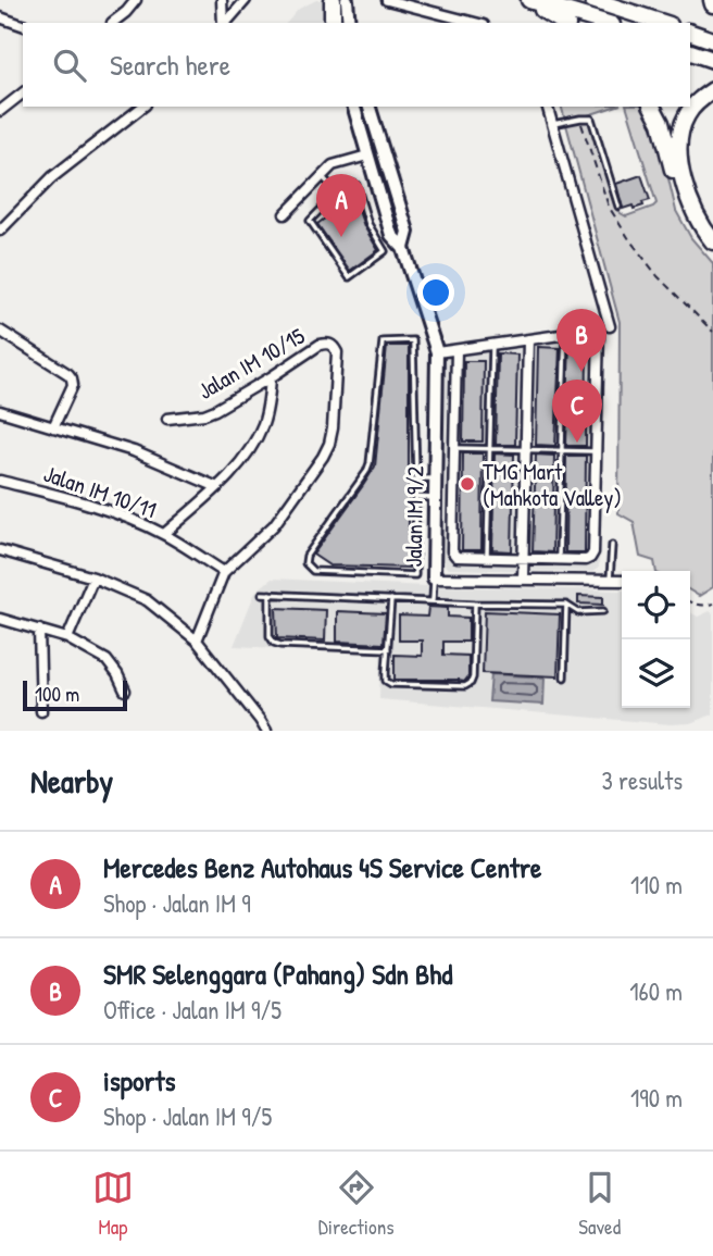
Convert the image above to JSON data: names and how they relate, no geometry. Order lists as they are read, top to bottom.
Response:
{
  "streets": {
    "street": ["Jalan IM 10/15", "Jalan IM 10/11", "Jalan IM 9/2"]
  },
  "crossings": [
    ["Jalan IM 10/15", "Jalan IM 10/11"]
  ],
  "places": ["TMG Mart (Mahkota Valley)"],
  "scale_bar": "100 m",
  "page": {
    "search": "Search here",
    "pins": ["A", "B", "C"],
    "scale": "100 m",
    "heading": ["Nearby", "3 results"],
    "list": [
      {
        "mark": "A",
        "name": "Mercedes Benz Autohaus 4S Service Centre",
        "note": "Shop · Jalan IM 9",
        "value": "110 m"
      },
      {
        "mark": "B",
        "name": "SMR Selenggara (Pahang) Sdn Bhd",
        "note": "Office · Jalan IM 9/5",
        "value": "160 m"
      },
      {
        "mark": "C",
        "name": "isports",
        "note": "Shop · Jalan IM 9/5",
        "value": "190 m"
      }
    ],
    "nav": ["Map", "Directions", "Saved"]
  }
}
